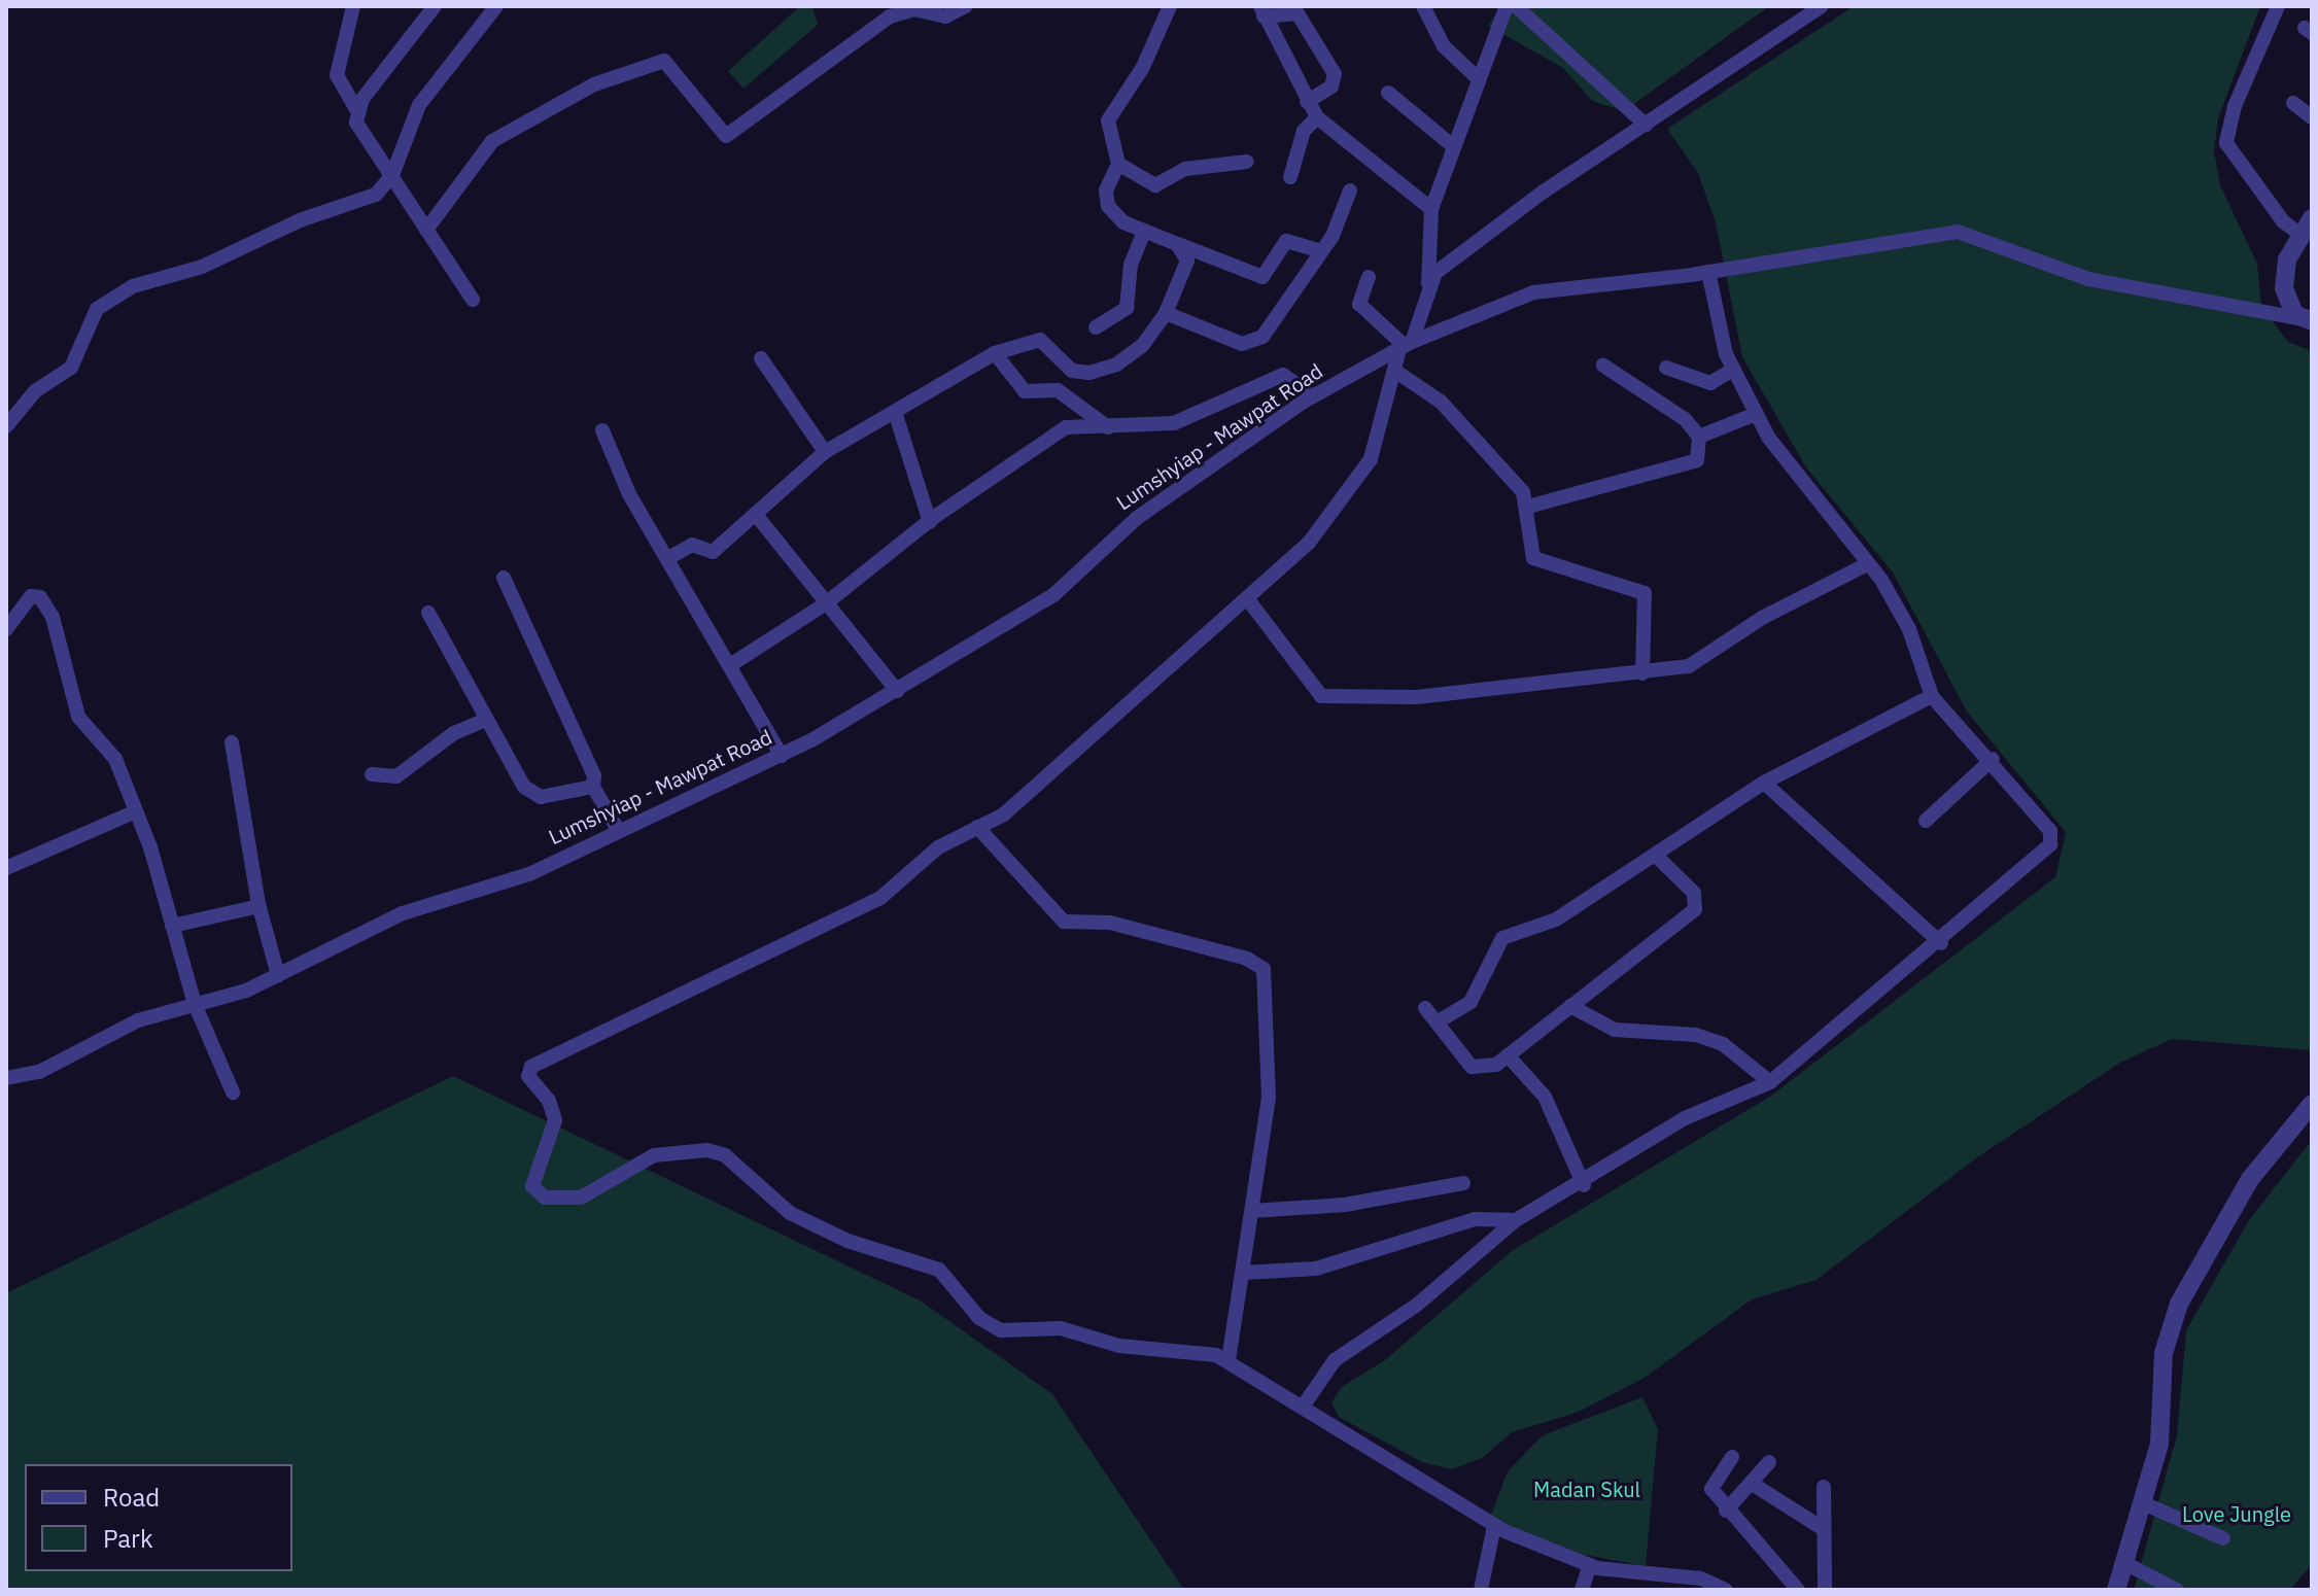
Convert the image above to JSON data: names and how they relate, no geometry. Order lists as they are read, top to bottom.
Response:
{
  "streets": {
    "street": ["Lumshyiap - Mawpat Road"]
  },
  "parks": ["Madan Skul", "Love Jungle"],
  "legend": ["Road", "Park"]
}
